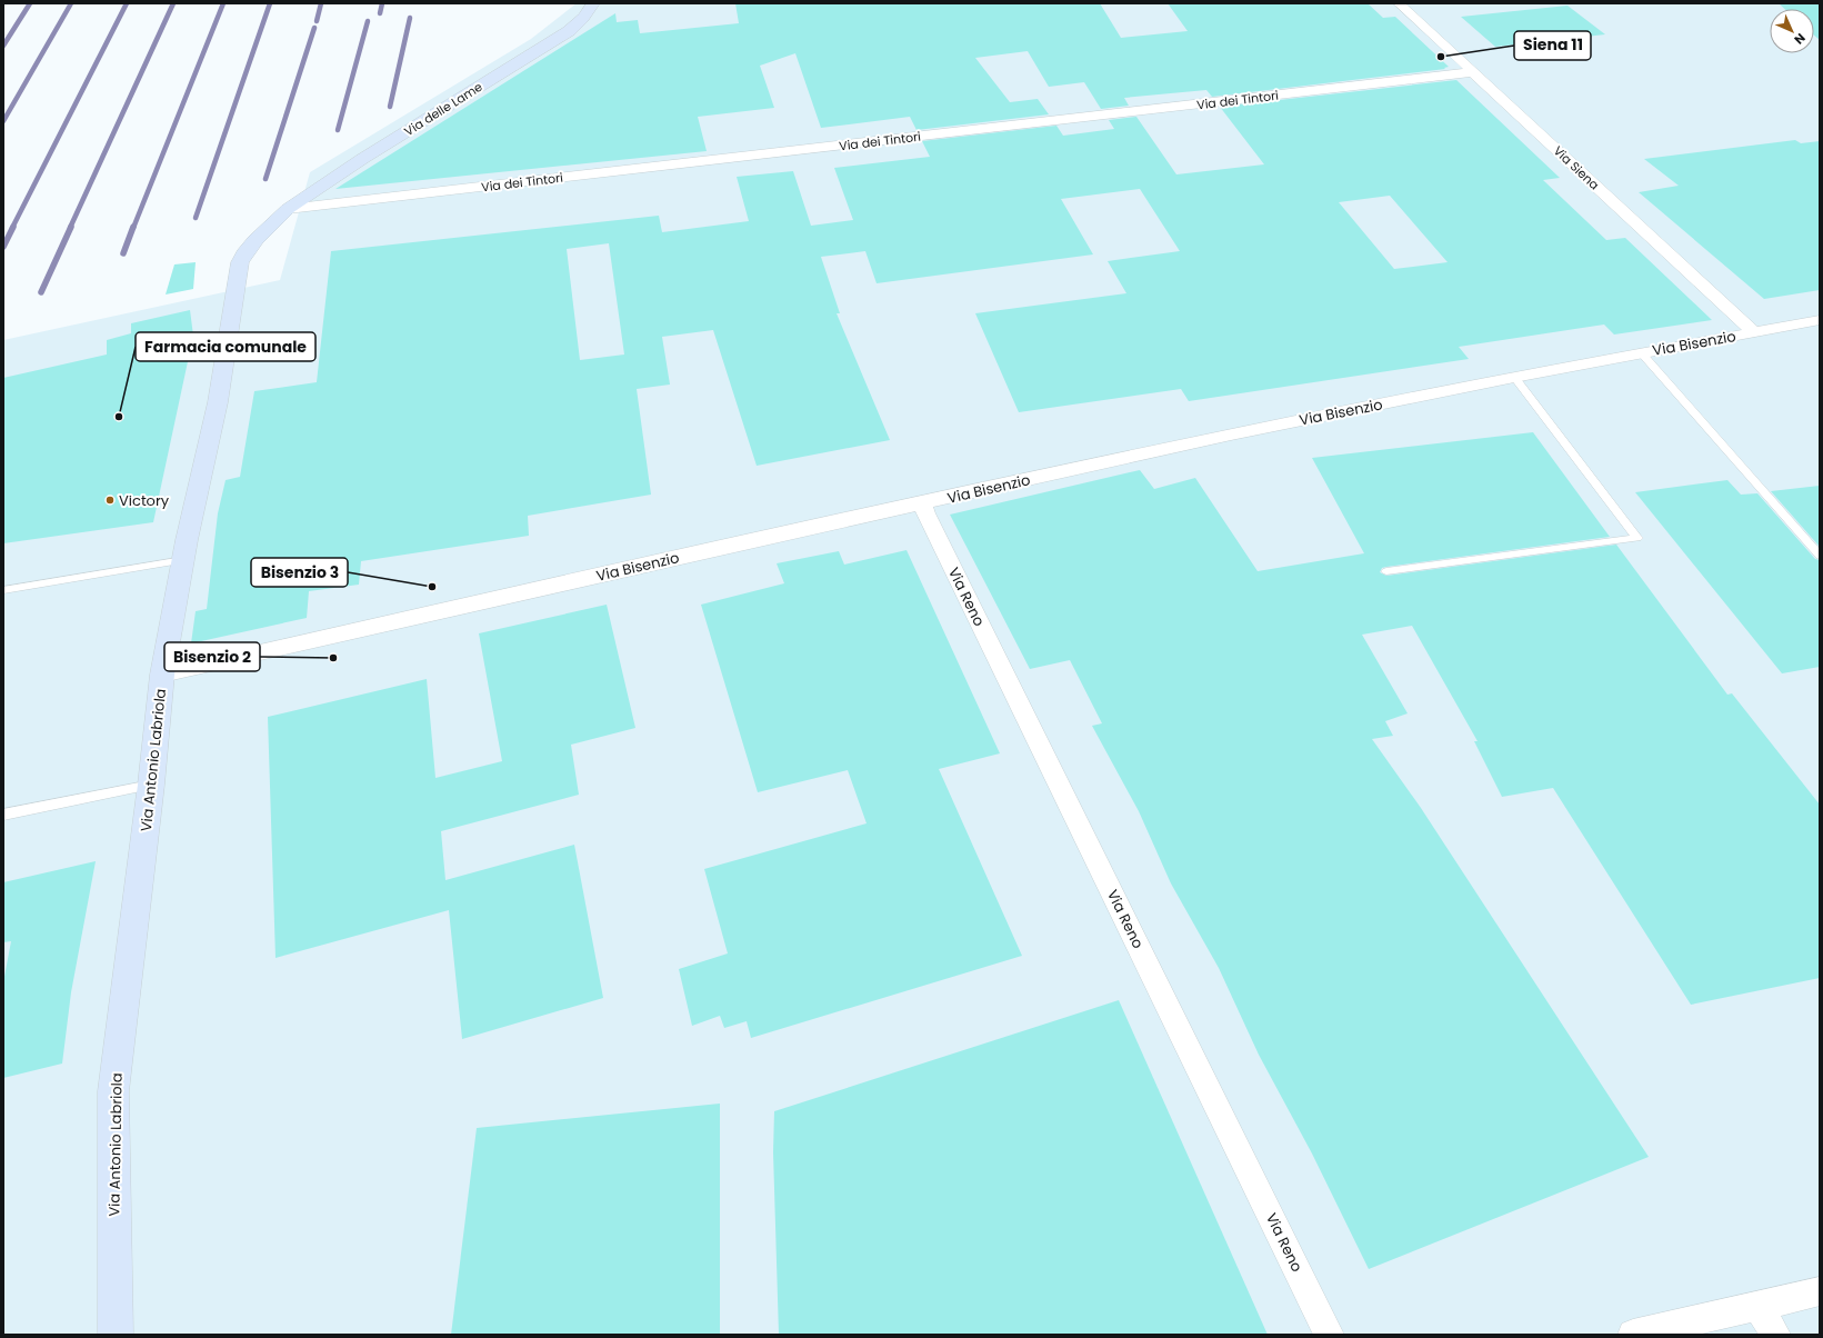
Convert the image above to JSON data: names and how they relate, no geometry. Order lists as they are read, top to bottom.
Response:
{
  "streets": {
    "street": [
      "Via dei Tintori",
      "Via delle Lame",
      "Via Siena",
      "Via Bisenzio",
      "Via Reno",
      "Via Antonio Labriola"
    ]
  },
  "crossings": [
    ["Via dei Tintori", "Via delle Lame"],
    ["Via dei Tintori", "Via Siena"],
    ["Via dei Tintori", "Via Antonio Labriola"],
    ["Via delle Lame", "Via Antonio Labriola"],
    ["Via Siena", "Via Bisenzio"],
    ["Via Bisenzio", "Via Reno"],
    ["Via Bisenzio", "Via Antonio Labriola"]
  ],
  "places": [
    "Siena 11",
    "Farmacia comunale",
    "Victory",
    "Bisenzio 3",
    "Bisenzio 2"
  ],
  "north": "bottom right"
}
